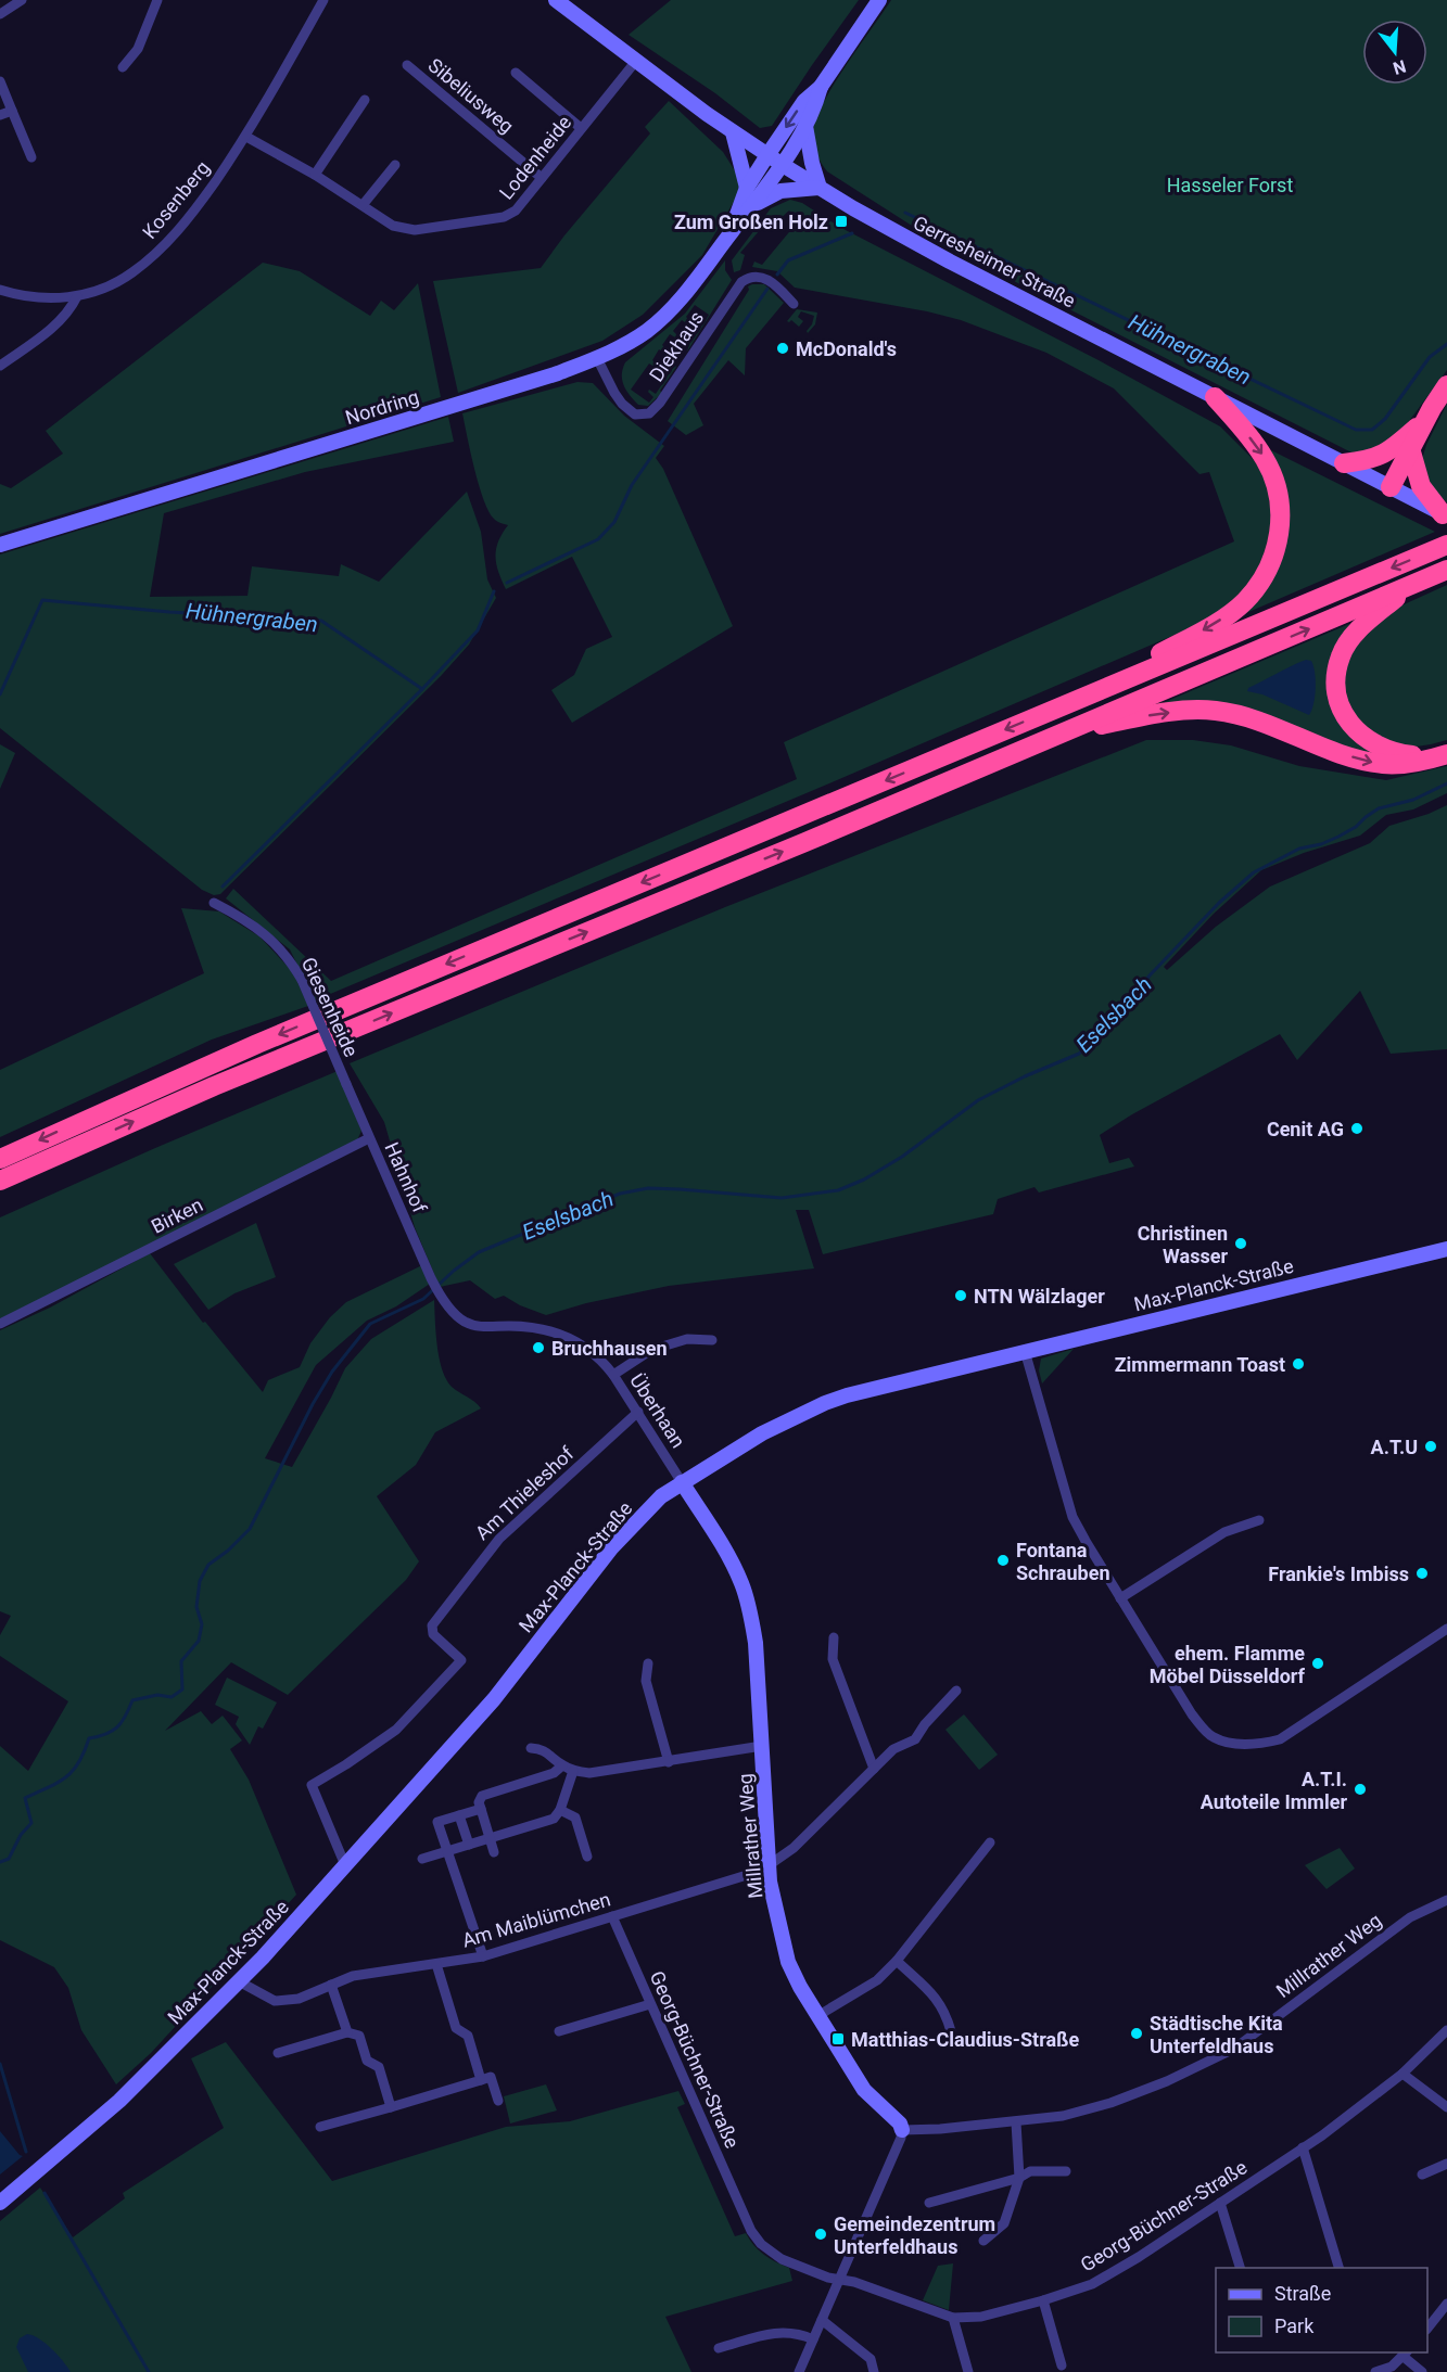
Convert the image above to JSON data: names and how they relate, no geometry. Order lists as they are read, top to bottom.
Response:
{
  "streets": {
    "street": [
      "Sibeliusweg",
      "Lodenheide",
      "Kosenberg",
      "Gerresheimer Straße",
      "Diekhaus",
      "Nordring",
      "Giesenheide",
      "Hahnhof",
      "Birken",
      "Max-Planck-Straße",
      "Überhaan",
      "Am Thieleshof",
      "Millrather Weg",
      "Am Maiblümchen",
      "Georg-Büchner-Straße"
    ]
  },
  "crossings": [
    ["Sibeliusweg", "Lodenheide"],
    ["Lodenheide", "Kosenberg"],
    ["Lodenheide", "Gerresheimer Straße"],
    ["Gerresheimer Straße", "Nordring"],
    ["Diekhaus", "Nordring"],
    ["Giesenheide", "Hahnhof"],
    ["Hahnhof", "Birken"],
    ["Hahnhof", "Überhaan"],
    ["Max-Planck-Straße", "Überhaan"],
    ["Max-Planck-Straße", "Am Thieleshof"],
    ["Max-Planck-Straße", "Millrather Weg"],
    ["Max-Planck-Straße", "Am Maiblümchen"],
    ["Überhaan", "Am Thieleshof"],
    ["Überhaan", "Millrather Weg"],
    ["Millrather Weg", "Am Maiblümchen"],
    ["Am Maiblümchen", "Georg-Büchner-Straße"]
  ],
  "water": ["Hühnergraben", "Eselsbach"],
  "parks": ["Hasseler Forst"],
  "places": {
    "transit": ["Zum Großen Holz", "Matthias-Claudius-Straße"],
    "other": [
      "McDonald's",
      "Cenit AG",
      "Christinen Wasser",
      "NTN Wälzlager",
      "Bruchhausen",
      "Zimmermann Toast",
      "A.T.U",
      "Fontana Schrauben",
      "Frankie's Imbiss",
      "ehem. Flamme Möbel Düsseldorf",
      "A.T.I. Autoteile Immler",
      "Städtische Kita Unterfeldhaus",
      "Gemeindezentrum Unterfeldhaus"
    ]
  },
  "legend": ["Straße", "Park"],
  "north": "bottom"
}
